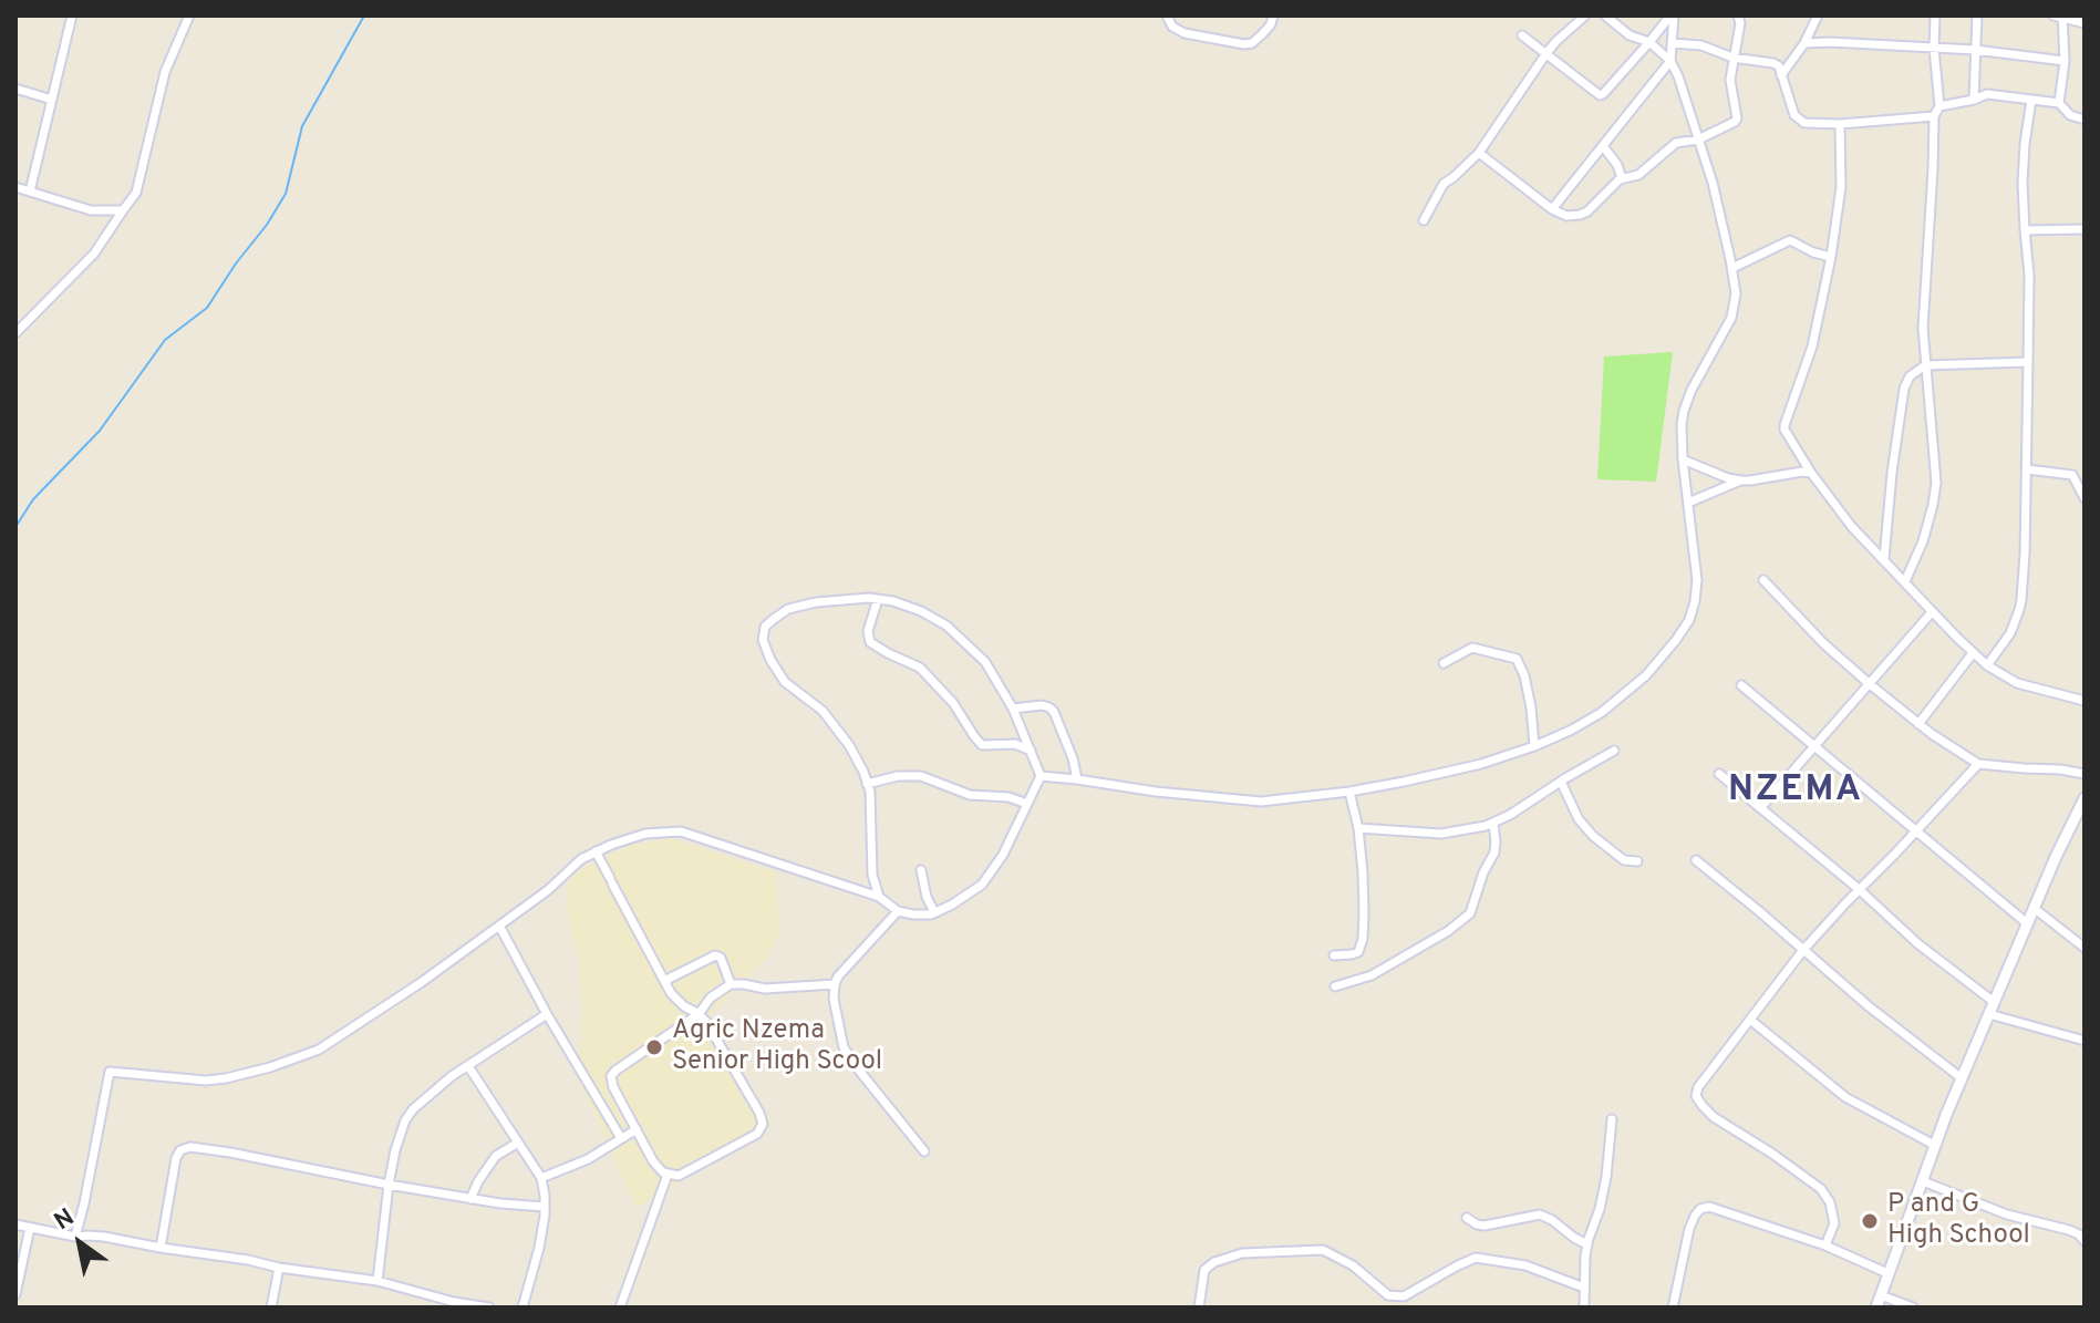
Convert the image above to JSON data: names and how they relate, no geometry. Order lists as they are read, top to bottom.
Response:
{
  "districts": ["NZEMA"],
  "places": ["Agric Nzema Senior High Scool", "P and G High School"],
  "north": "top left"
}
